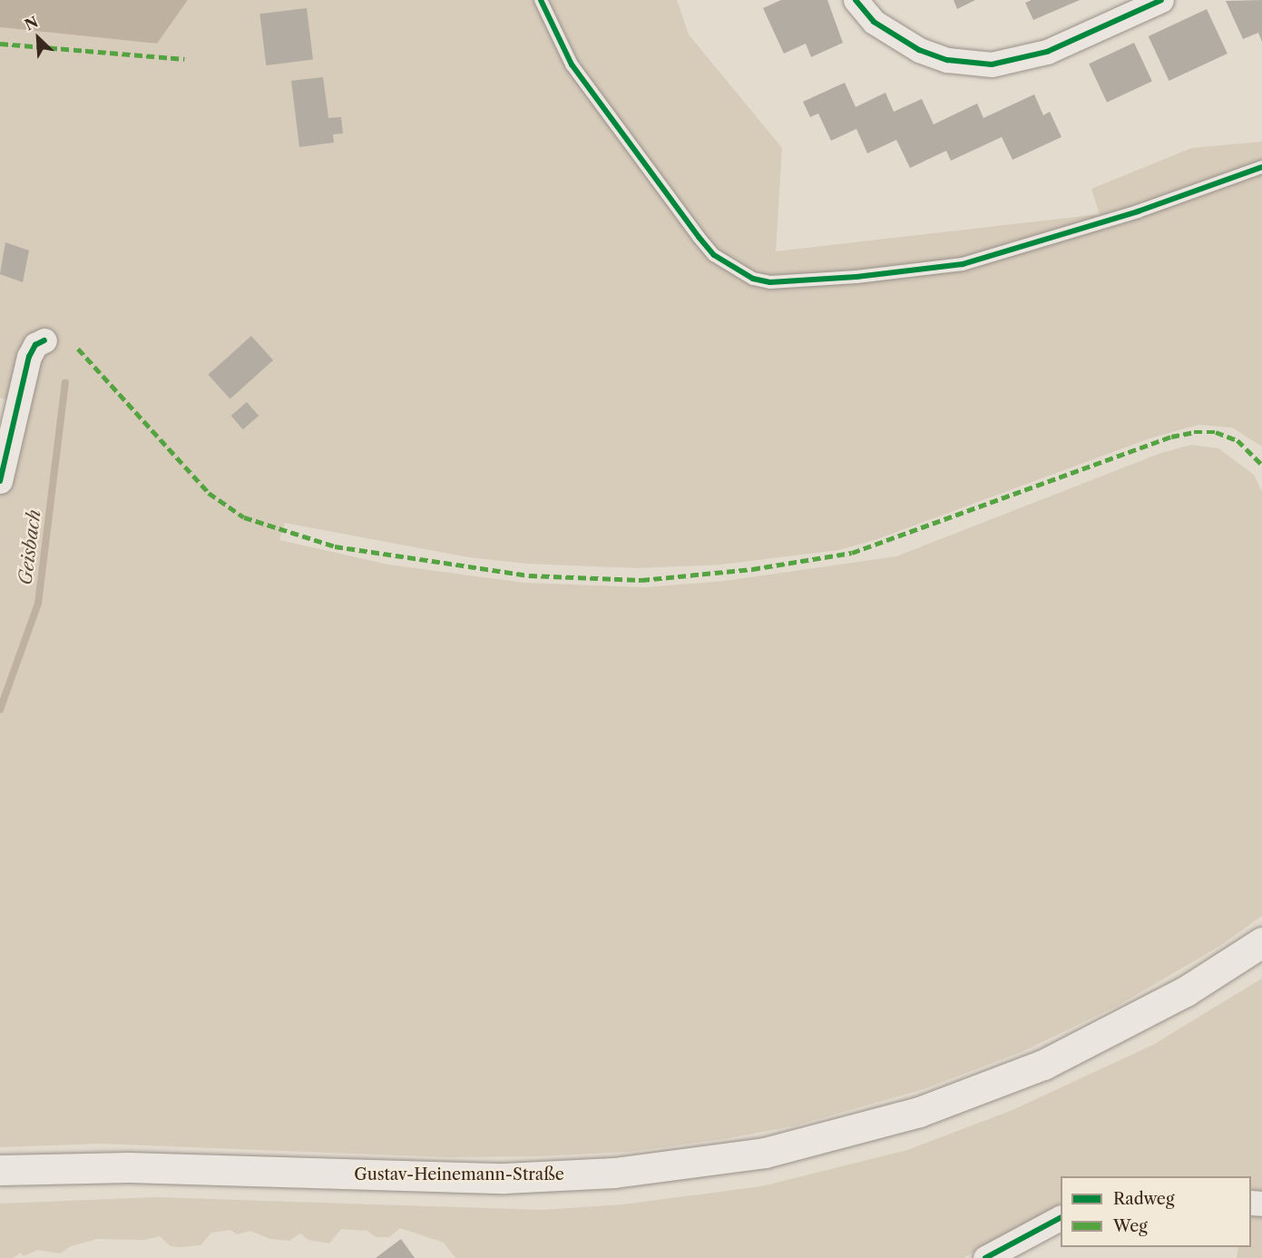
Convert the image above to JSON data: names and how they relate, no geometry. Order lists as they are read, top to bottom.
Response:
{
  "streets": {
    "main road": ["Gustav-Heinemann-Straße"]
  },
  "water": ["Geisbach"],
  "legend": ["Radweg", "Weg"],
  "north": "top left"
}
